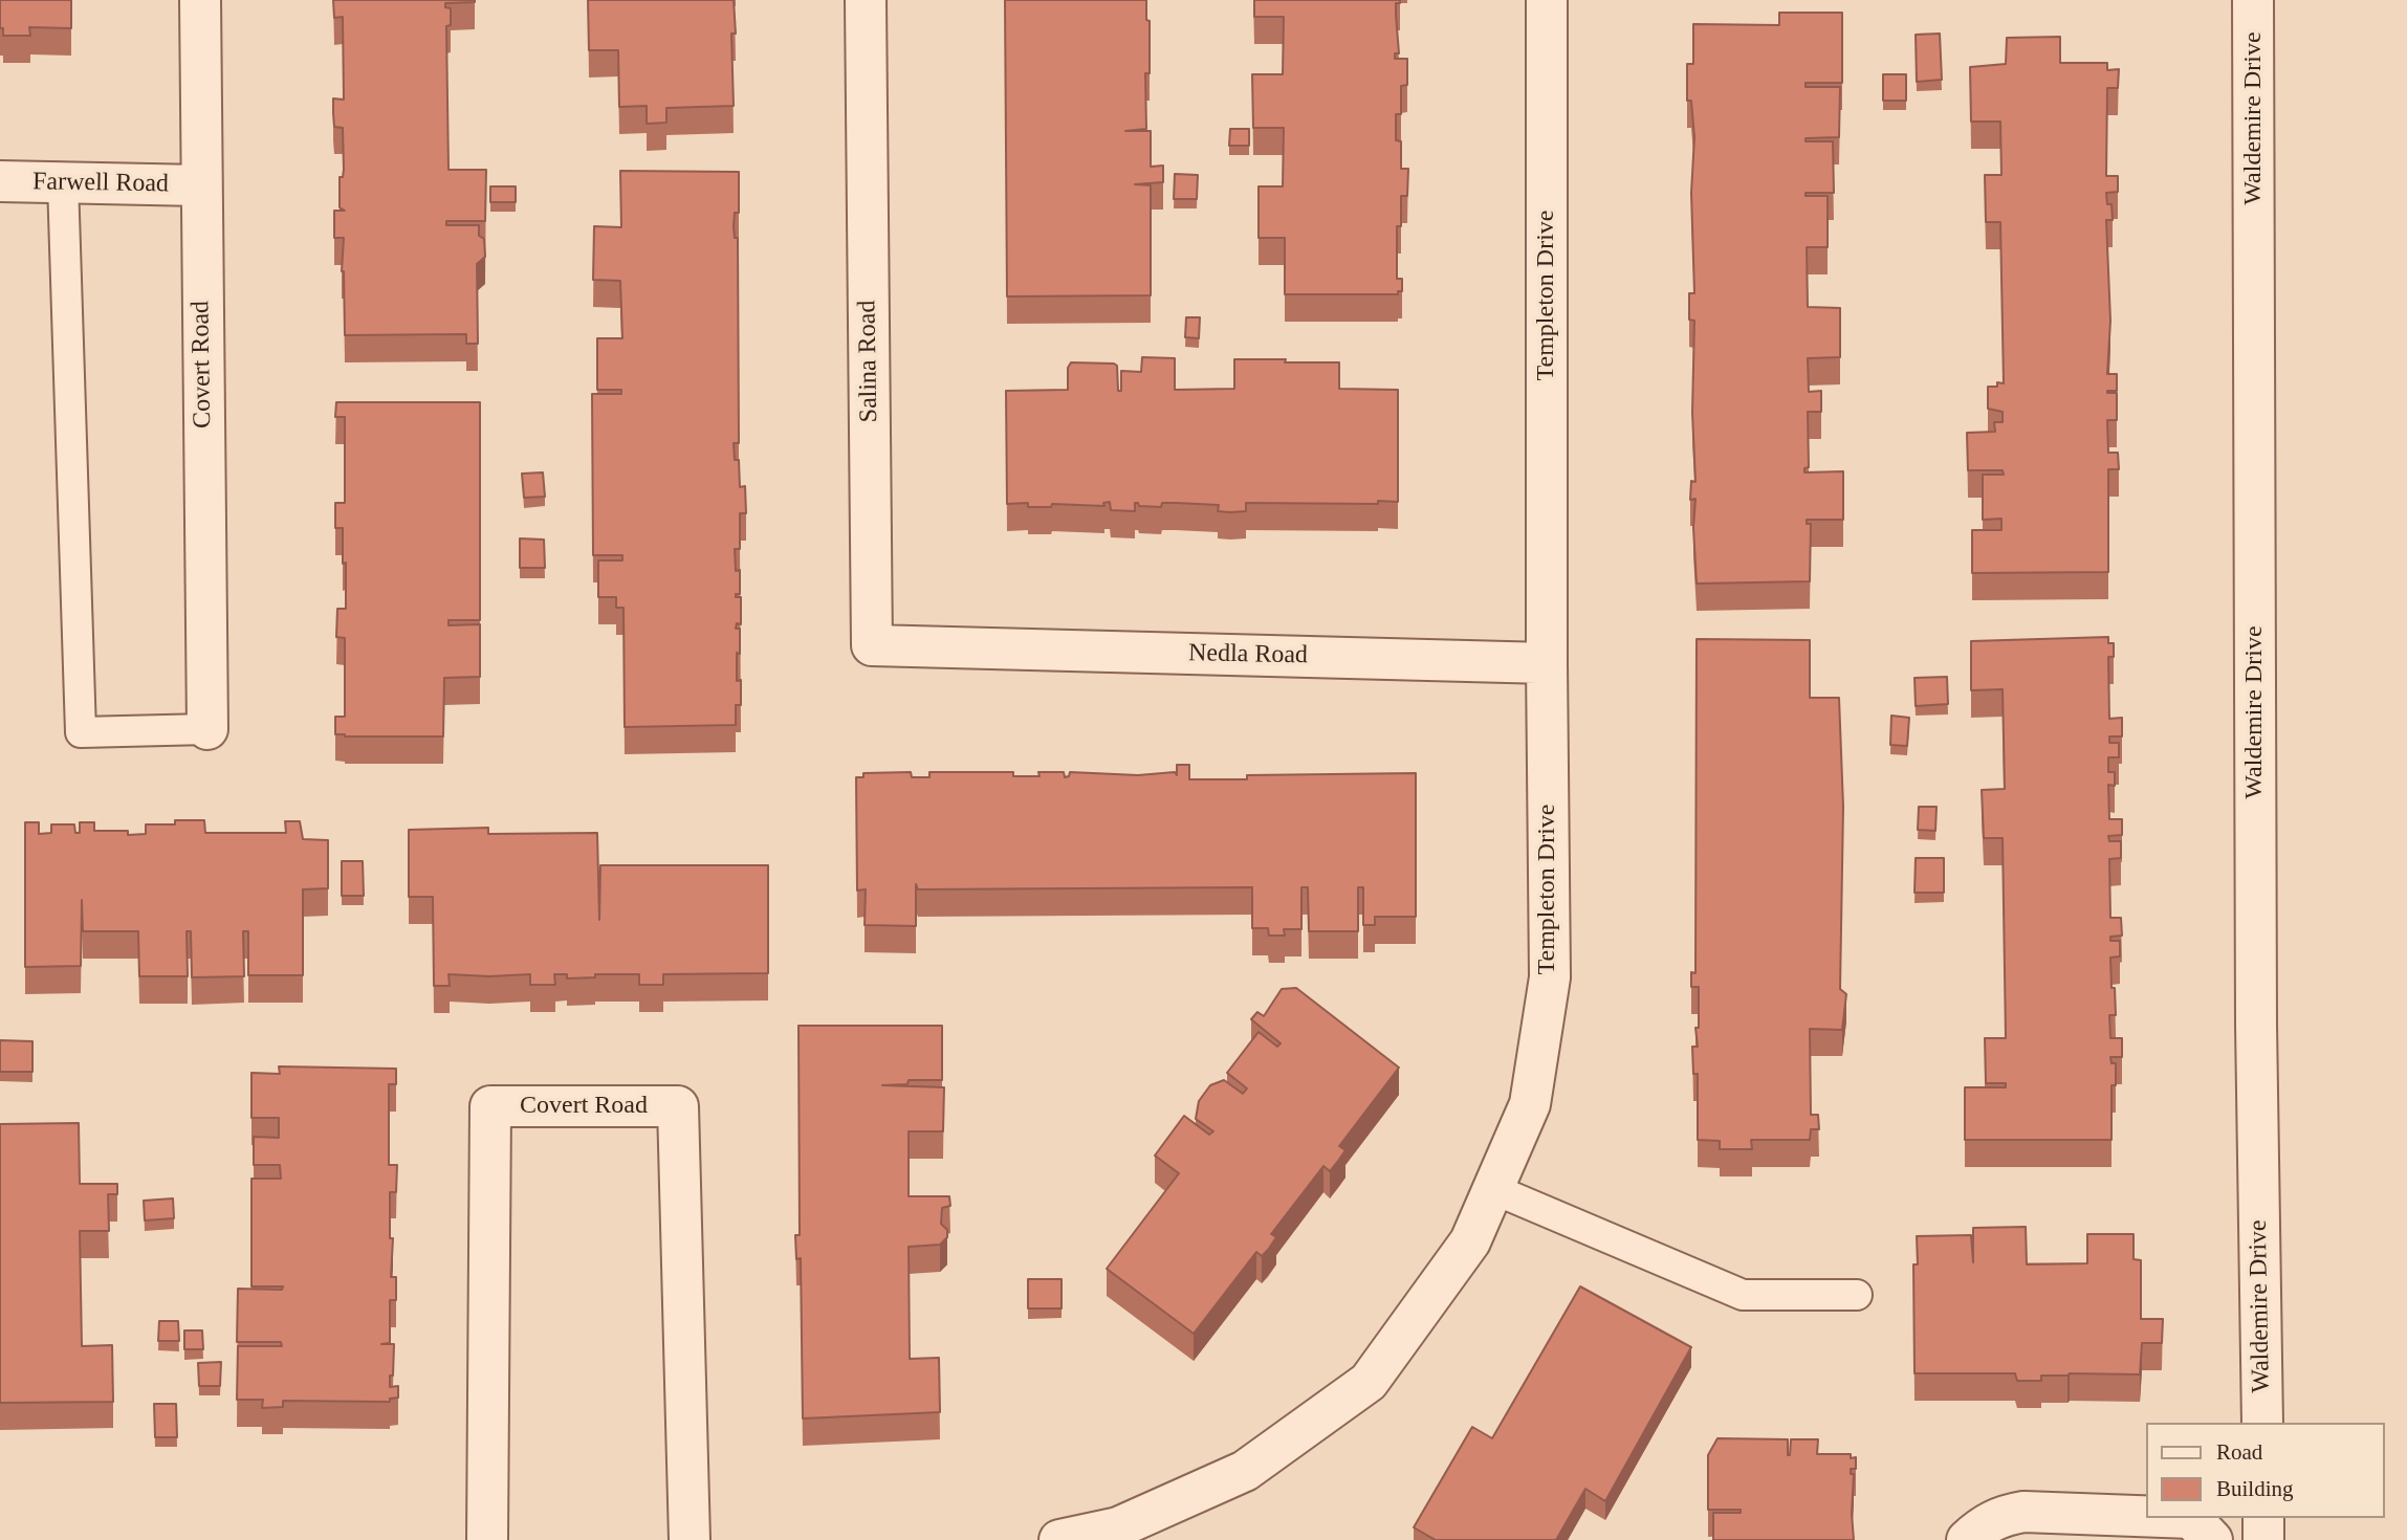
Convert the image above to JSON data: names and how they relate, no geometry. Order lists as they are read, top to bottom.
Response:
{
  "streets": {
    "street": [
      "Waldemire Drive",
      "Farwell Road",
      "Templeton Drive",
      "Salina Road",
      "Covert Road",
      "Nedla Road"
    ]
  },
  "crossings": [
    ["Farwell Road", "Covert Road"],
    ["Templeton Drive", "Nedla Road"],
    ["Salina Road", "Nedla Road"]
  ],
  "legend": ["Road", "Building"]
}
